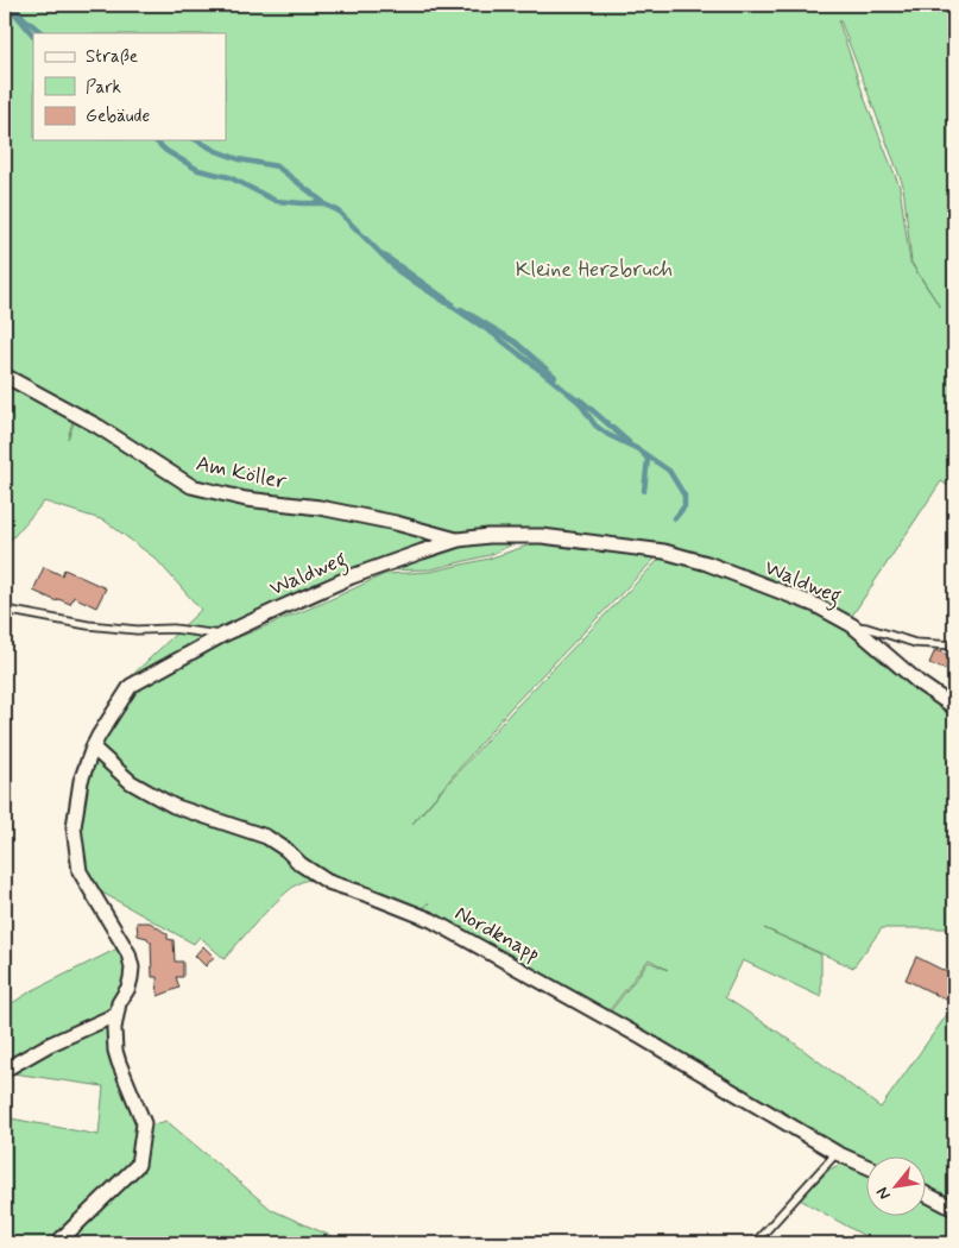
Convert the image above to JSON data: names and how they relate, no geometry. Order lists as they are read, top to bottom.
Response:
{
  "streets": {
    "street": ["Am Köller", "Waldweg", "Nordknapp"]
  },
  "crossings": [
    ["Am Köller", "Waldweg"],
    ["Waldweg", "Nordknapp"]
  ],
  "parks": ["Kleine Herzbruch"],
  "legend": ["Straße", "Park", "Gebäude"],
  "north": "bottom left"
}
